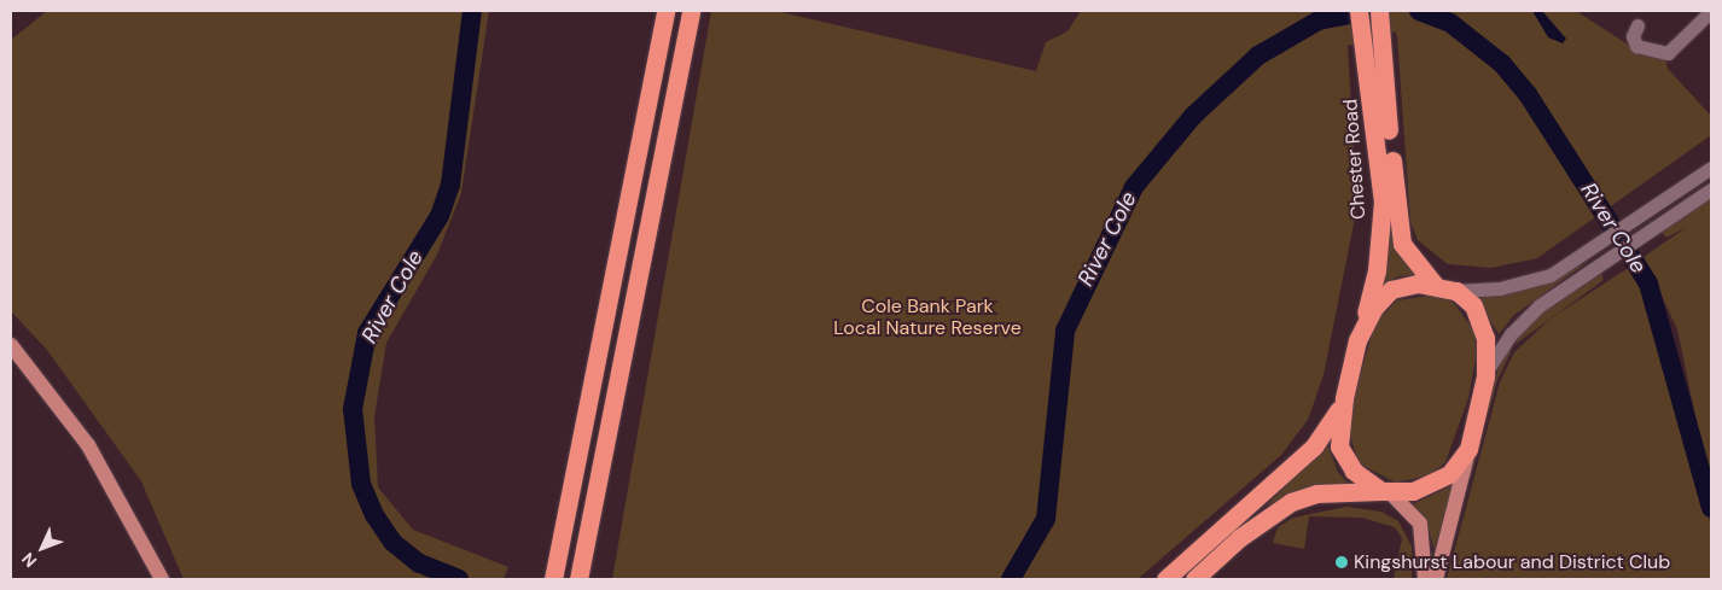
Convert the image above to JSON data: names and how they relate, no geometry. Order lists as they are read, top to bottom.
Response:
{
  "streets": {
    "highway": ["Chester Road"]
  },
  "water": ["River Cole"],
  "parks": ["Cole Bank Park Local Nature Reserve"],
  "places": ["Kingshurst Labour and District Club"],
  "north": "bottom left"
}
